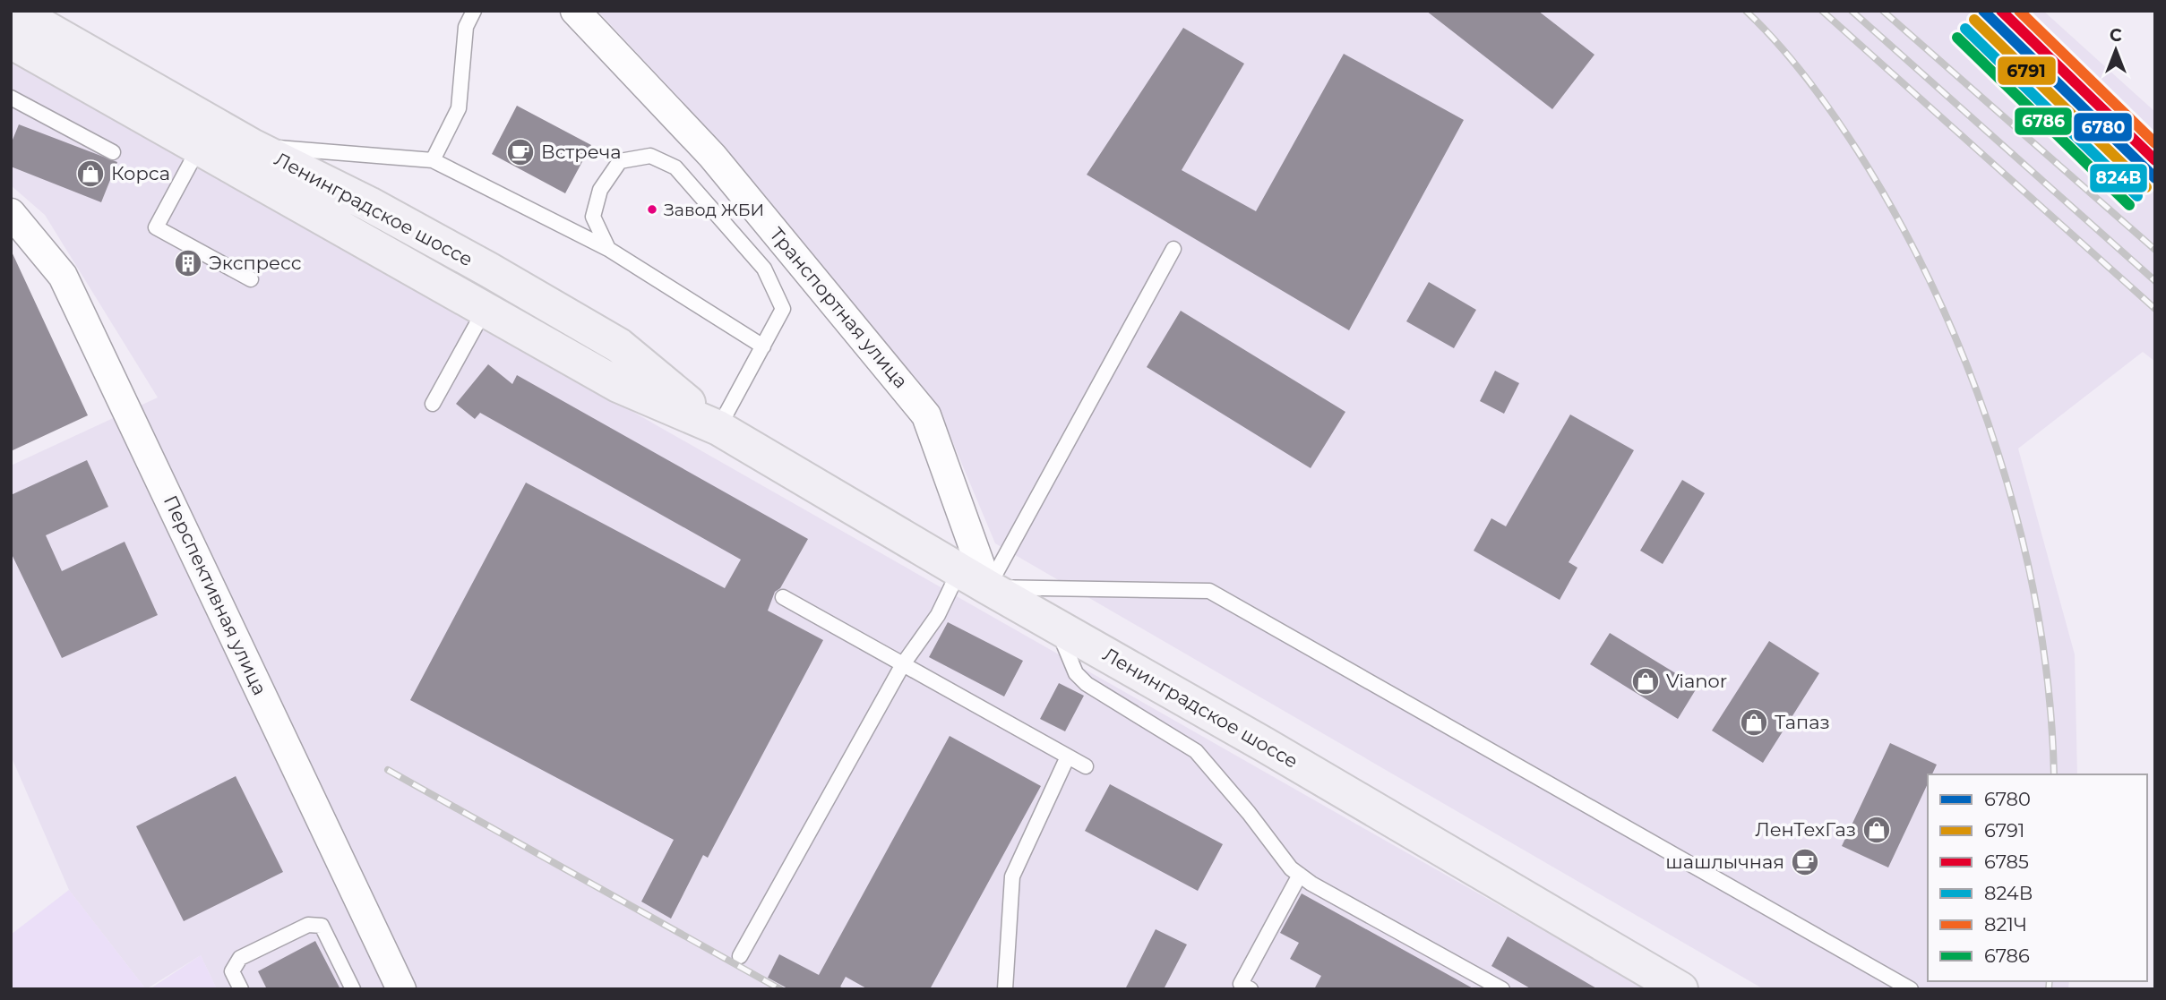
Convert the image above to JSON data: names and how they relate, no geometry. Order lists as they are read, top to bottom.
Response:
{
  "streets": {
    "main road": ["Ленинградское шоссе"],
    "street": ["Транспортная улица", "Перспективная улица"]
  },
  "crossings": [
    ["Ленинградское шоссе", "Транспортная улица"]
  ],
  "places": {
    "cafe": ["Встреча", "шашлычная"],
    "shop": [
      "Корса",
      "Vianor",
      "Тапаз",
      "ЛенТехГаз"
    ],
    "other": ["Завод ЖБИ"],
    "building": ["Экспресс"]
  },
  "lines": [
    "transit line 6780",
    "transit line 6785",
    "transit line 821Ч",
    "transit line 6791",
    "transit line 824В",
    "transit line 6786"
  ],
  "legend": [
    "6780",
    "6791",
    "6785",
    "824В",
    "821Ч",
    "6786"
  ],
  "north": "top"
}
